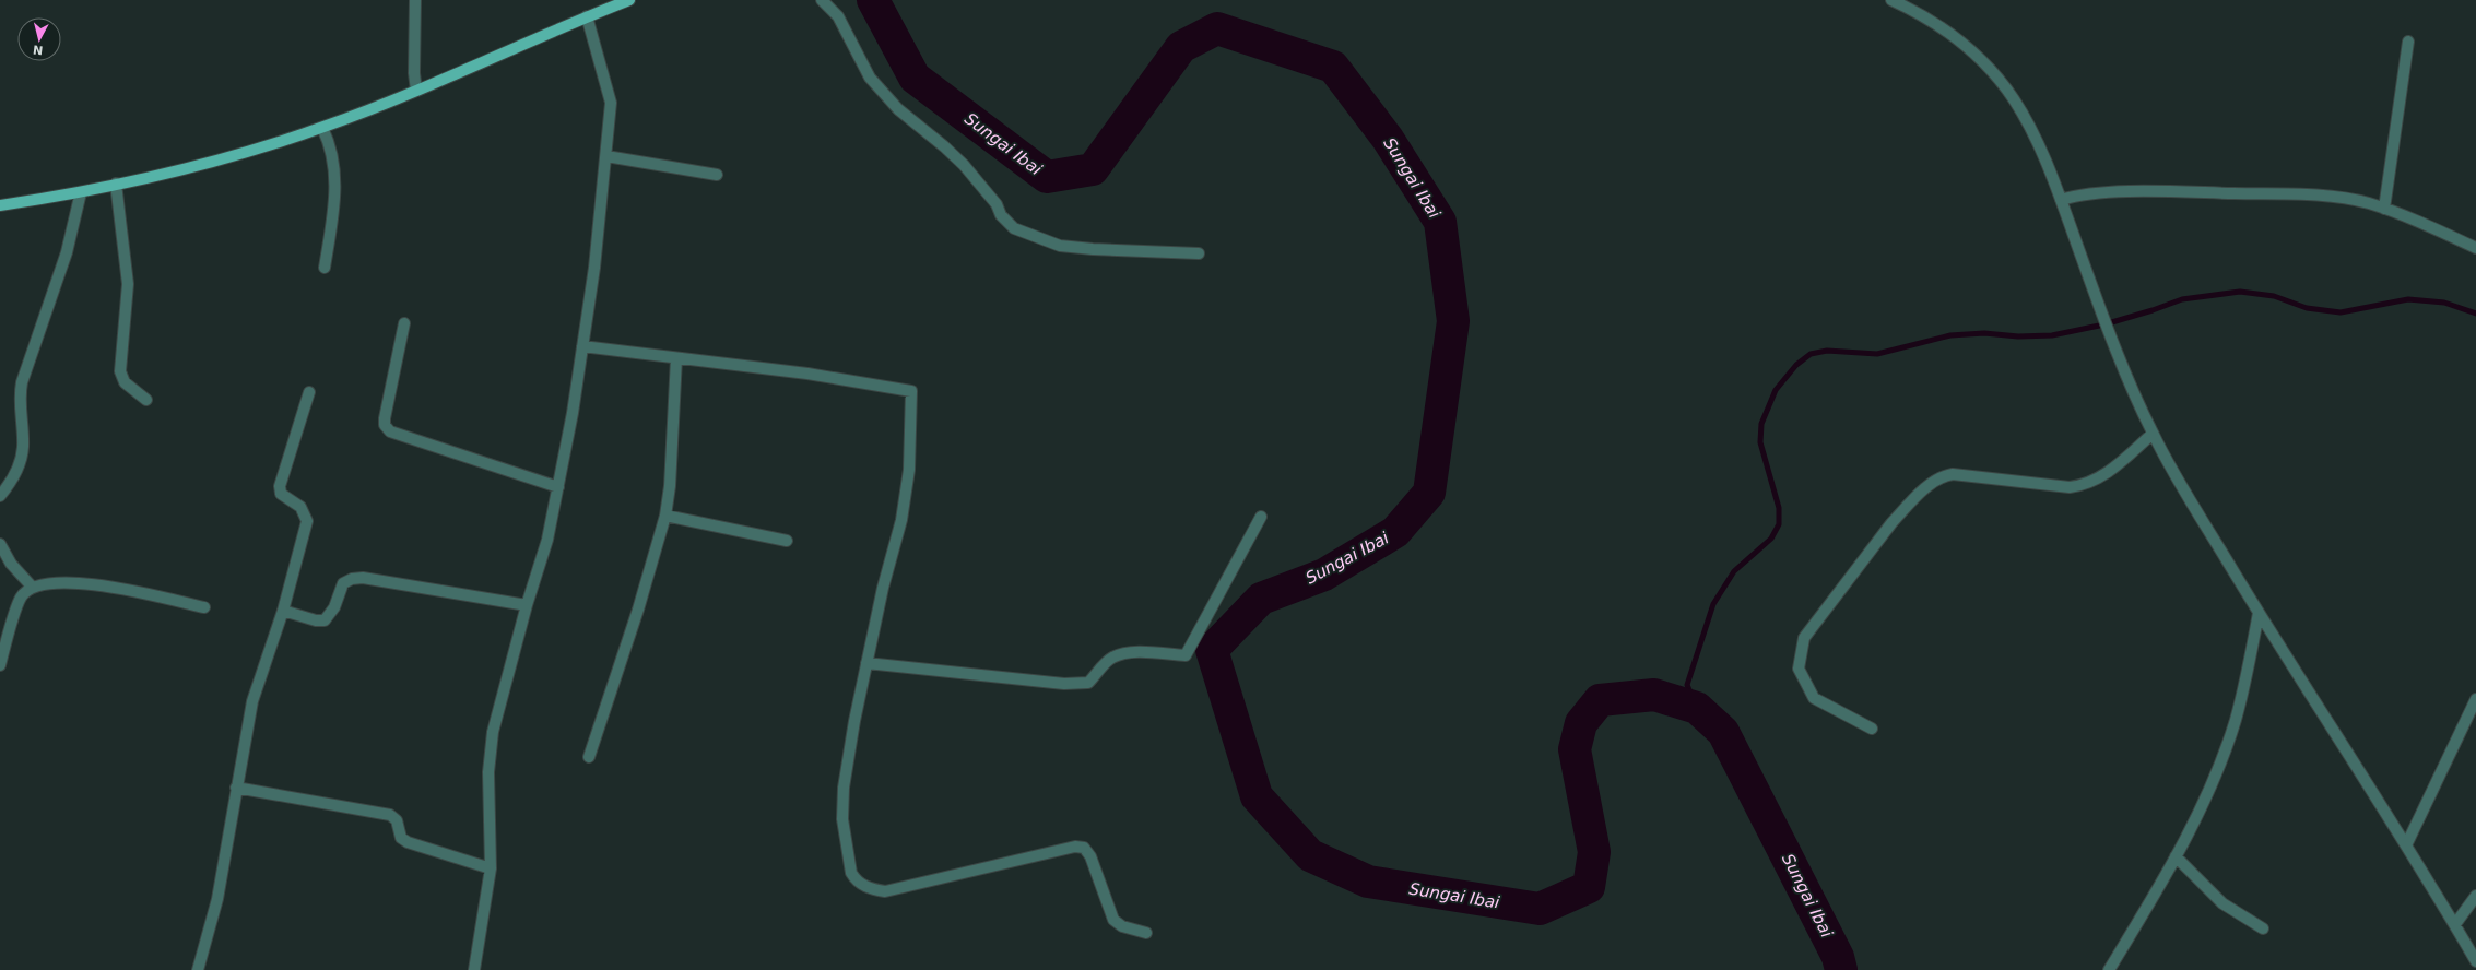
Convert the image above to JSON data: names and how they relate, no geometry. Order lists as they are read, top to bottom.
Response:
{
  "water": ["Sungai Ibai"],
  "north": "bottom"
}
